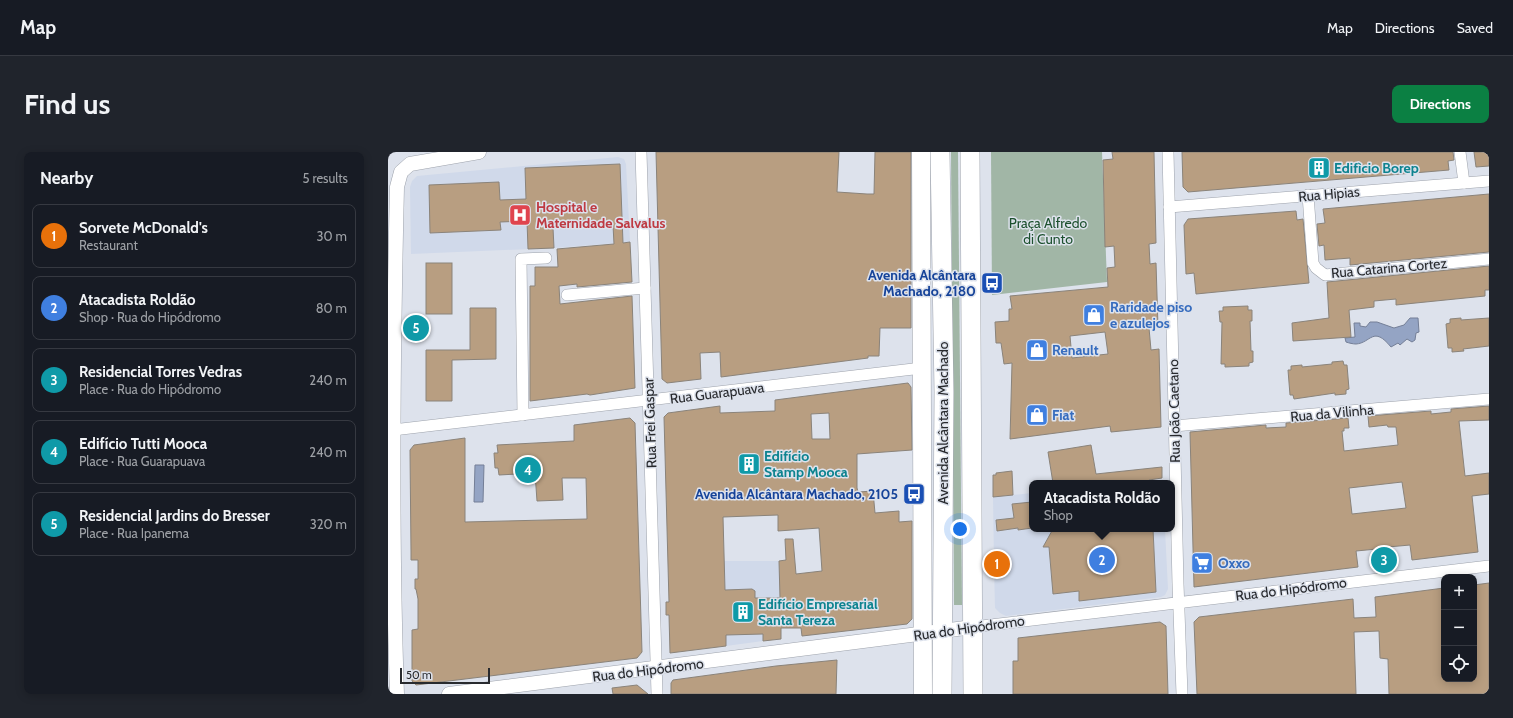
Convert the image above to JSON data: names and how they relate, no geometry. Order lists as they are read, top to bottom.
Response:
{
  "streets": {
    "highway": ["Avenida Alcântara Machado"],
    "street": [
      "Rua Hipias",
      "Rua Catarina Cortez",
      "Rua Guarapuava",
      "Rua João Caetano",
      "Rua da Vilinha",
      "Rua Frei Gaspar",
      "Rua do Hipódromo"
    ]
  },
  "crossings": [
    ["Rua Hipias", "Rua Catarina Cortez"],
    ["Rua Hipias", "Rua João Caetano"],
    ["Rua Guarapuava", "Rua Frei Gaspar"],
    ["Rua Guarapuava", "Avenida Alcântara Machado"],
    ["Rua João Caetano", "Rua da Vilinha"],
    ["Rua João Caetano", "Rua do Hipódromo"],
    ["Rua Frei Gaspar", "Rua do Hipódromo"],
    ["Avenida Alcântara Machado", "Rua do Hipódromo"]
  ],
  "parks": ["Praça Alfredo di Cunto"],
  "places": {
    "building": ["Edifìcio Borep", "Edifício Stamp Mooca", "Edifício Empresarial Santa Tereza"],
    "hospital": ["Hospital e Maternidade Salvalus"],
    "bus stop": ["Avenida Alcântara Machado, 2180", "Avenida Alcântara Machado, 2105"],
    "shop": ["Raridade piso e azulejos", "Renault", "Fiat"],
    "supermarket": ["Oxxo"]
  },
  "scale_bar": "50 m",
  "page": {
    "header": "Map",
    "nav": ["Map", "Directions", "Saved"],
    "buttons": "Directions",
    "title": "Find us",
    "heading": ["Nearby", "5 results"],
    "list": [
      {
        "mark": "1",
        "name": "Sorvete McDonald's",
        "note": "Restaurant",
        "value": "30 m"
      },
      {
        "mark": "2",
        "name": "Atacadista Roldão",
        "note": "Shop · Rua do Hipódromo",
        "value": "80 m"
      },
      {
        "mark": "3",
        "name": "Residencial Torres Vedras",
        "note": "Place · Rua do Hipódromo",
        "value": "240 m"
      },
      {
        "mark": "4",
        "name": "Edifício Tutti Mooca",
        "note": "Place · Rua Guarapuava",
        "value": "240 m"
      },
      {
        "mark": "5",
        "name": "Residencial Jardins do Bresser",
        "note": "Place · Rua Ipanema",
        "value": "320 m"
      }
    ],
    "pins": [
      "5",
      "4",
      "2",
      "3",
      "1"
    ],
    "popup": ["Atacadista Roldão", "Shop"],
    "map_buttons": ["+", "−"],
    "scale": "50 m"
  }
}
